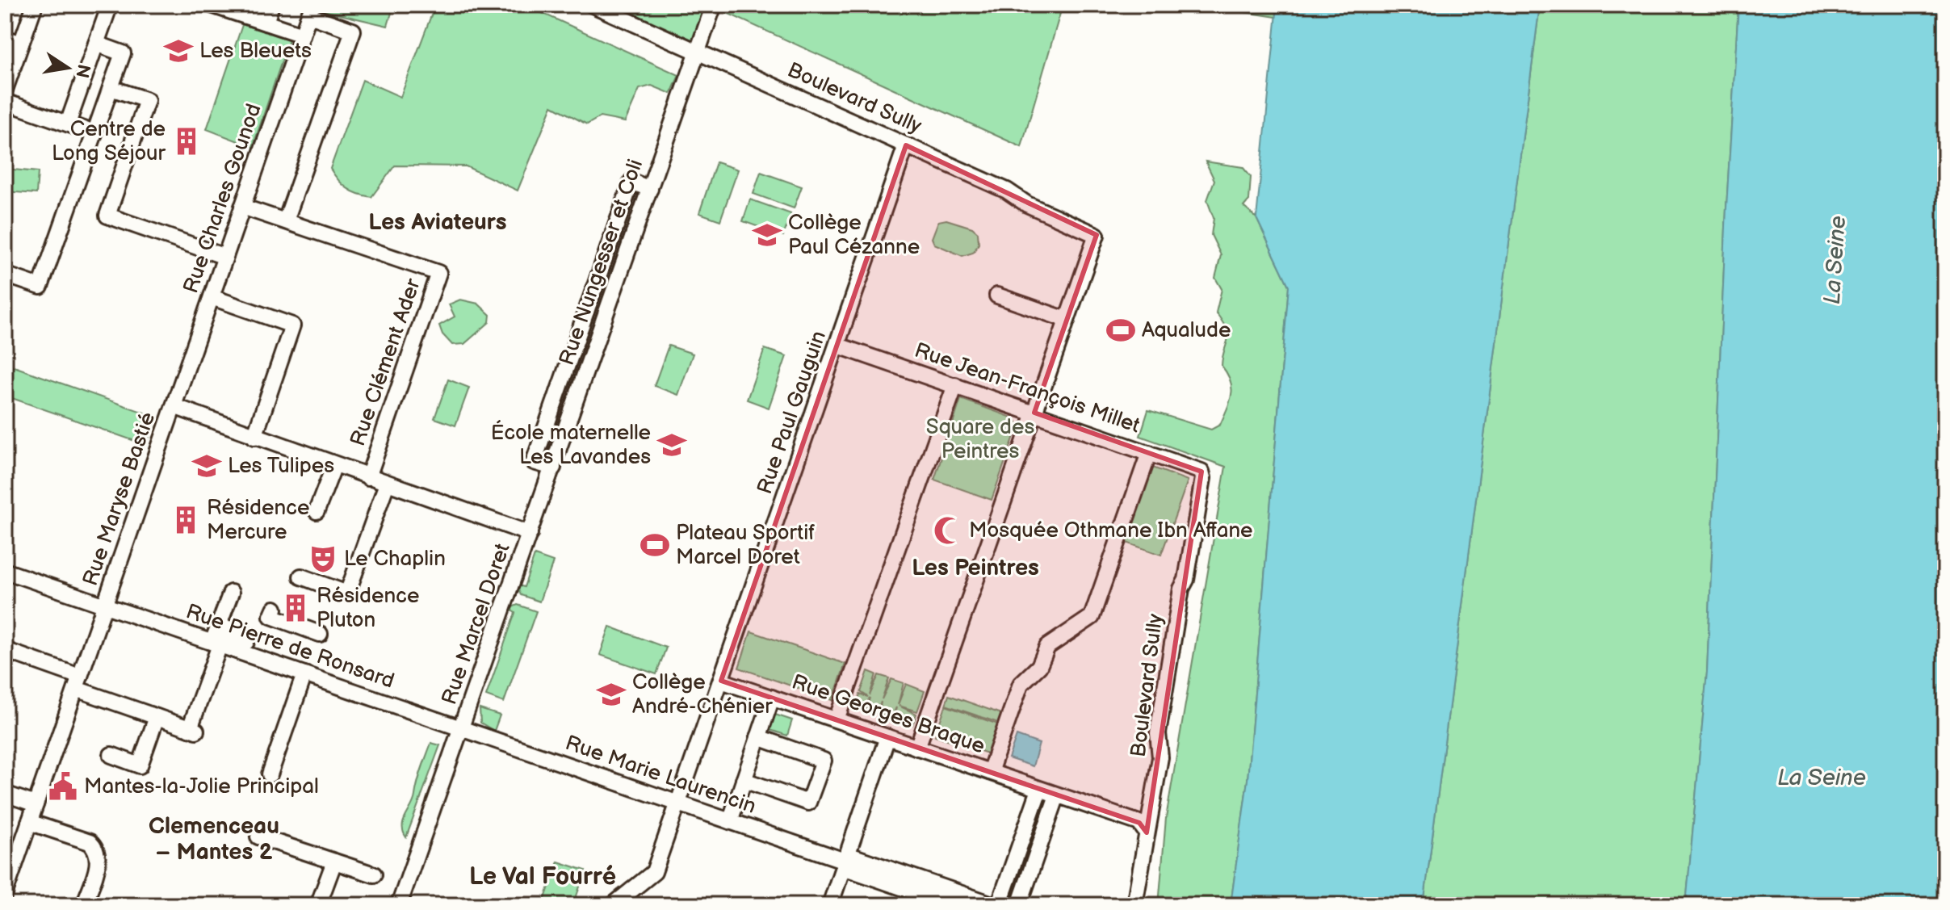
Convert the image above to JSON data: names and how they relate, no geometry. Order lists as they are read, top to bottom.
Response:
{
  "streets": {
    "street": [
      "Boulevard Sully",
      "Rue Charles Gounod",
      "Rue Nungesser et Coli",
      "Rue Clément Ader",
      "Rue Jean-François Millet",
      "Rue Paul Gauguin",
      "Rue Maryse Bastié",
      "Rue Marcel Doret",
      "Rue Pierre de Ronsard",
      "Rue Georges Braque",
      "Rue Marie Laurencin"
    ]
  },
  "crossings": [
    ["Boulevard Sully", "Rue Nungesser et Coli"],
    ["Boulevard Sully", "Rue Jean-François Millet"],
    ["Boulevard Sully", "Rue Paul Gauguin"],
    ["Boulevard Sully", "Rue Georges Braque"],
    ["Rue Charles Gounod", "Rue Clément Ader"],
    ["Rue Charles Gounod", "Rue Maryse Bastié"],
    ["Rue Nungesser et Coli", "Rue Marcel Doret"],
    ["Rue Jean-François Millet", "Rue Paul Gauguin"],
    ["Rue Paul Gauguin", "Rue Georges Braque"],
    ["Rue Paul Gauguin", "Rue Marie Laurencin"],
    ["Rue Maryse Bastié", "Rue Pierre de Ronsard"],
    ["Rue Marcel Doret", "Rue Pierre de Ronsard"],
    ["Rue Marcel Doret", "Rue Marie Laurencin"],
    ["Rue Pierre de Ronsard", "Rue Marie Laurencin"]
  ],
  "districts": [
    "Les Aviateurs",
    "Les Peintres",
    "Clemenceau – Mantes 2",
    "Le Val Fourré"
  ],
  "water": ["La Seine"],
  "parks": ["Square des Peintres"],
  "places": {
    "school or university": [
      "Les Bleuets",
      "Collège Paul Cézanne",
      "École maternelle Les Lavandes",
      "Les Tulipes",
      "Collège André-Chénier"
    ],
    "building": ["Centre de Long Séjour", "Résidence Mercure", "Résidence Pluton"],
    "sports": ["Aqualude", "Plateau Sportif Marcel Doret"],
    "mosque": ["Mosquée Othmane Ibn Affane"],
    "theatre": ["Le Chaplin"],
    "public building": ["Mantes-la-Jolie Principal"]
  },
  "north": "right"
}
